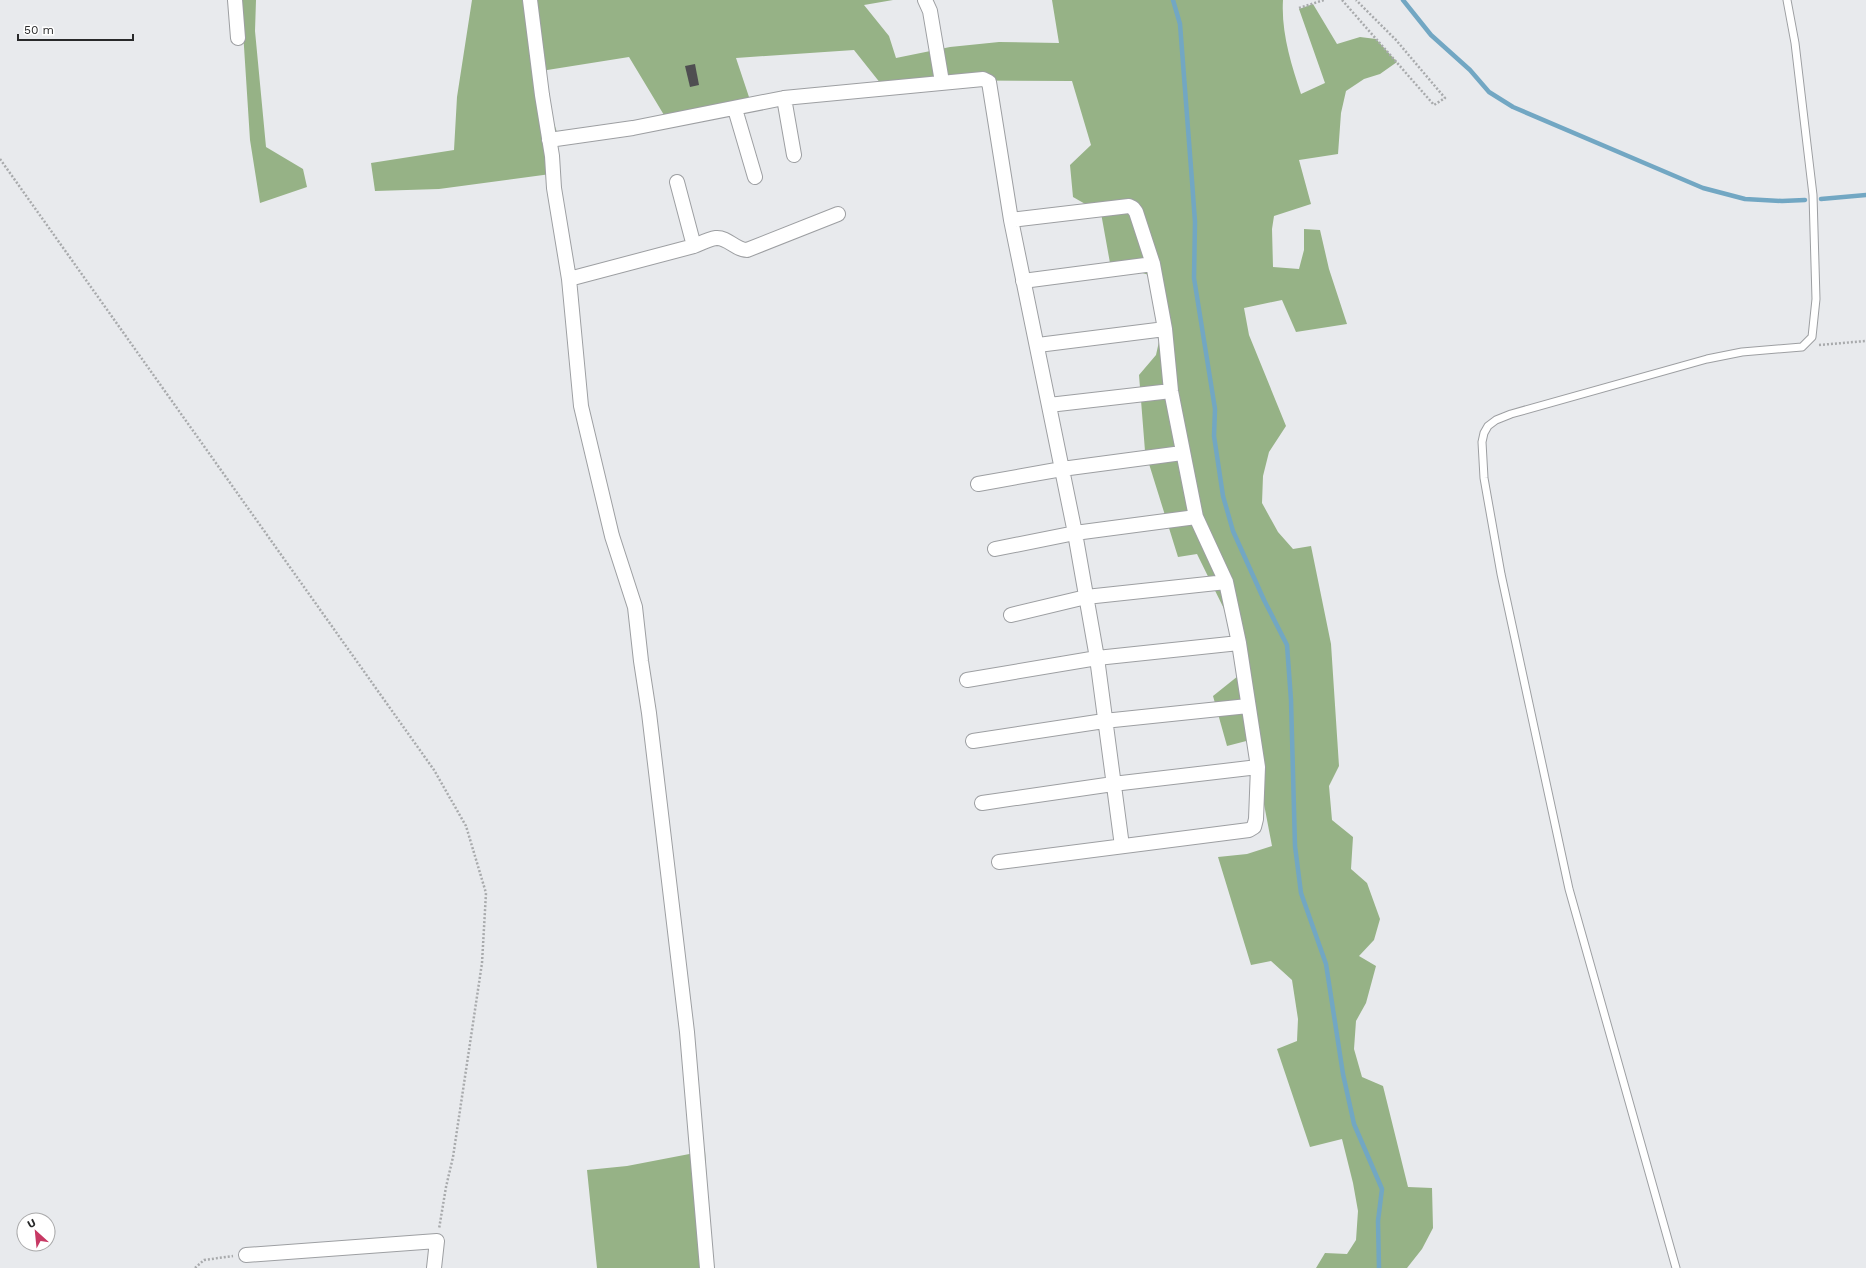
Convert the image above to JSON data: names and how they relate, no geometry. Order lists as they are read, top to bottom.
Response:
{
  "scale_bar": "50 m",
  "north": "top left"
}
